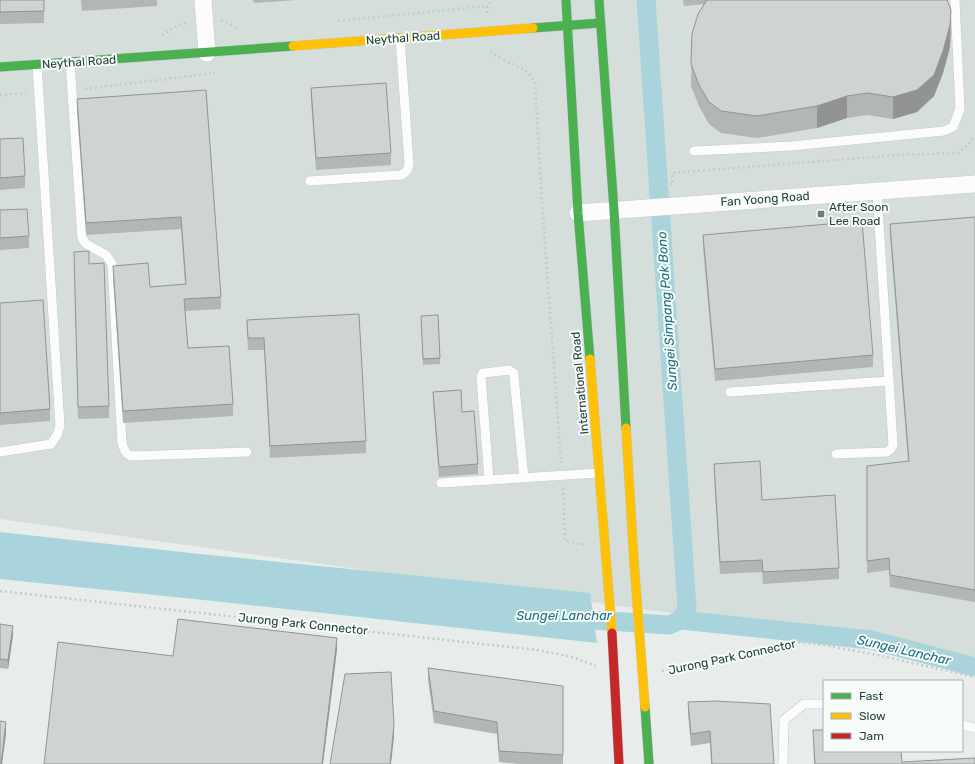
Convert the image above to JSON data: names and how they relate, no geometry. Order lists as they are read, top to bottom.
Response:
{
  "streets": {
    "main road": ["Neythal Road", "International Road"],
    "street": ["Fan Yoong Road"],
    "path": ["Jurong Park Connector"]
  },
  "crossings": [
    ["Neythal Road", "International Road"],
    ["Fan Yoong Road", "International Road"]
  ],
  "water": ["Sungei Simpang Pak Bono", "Sungei Lanchar"],
  "places": {
    "transit": ["After Soon Lee Road"]
  },
  "legend": ["Fast", "Slow", "Jam"]
}
